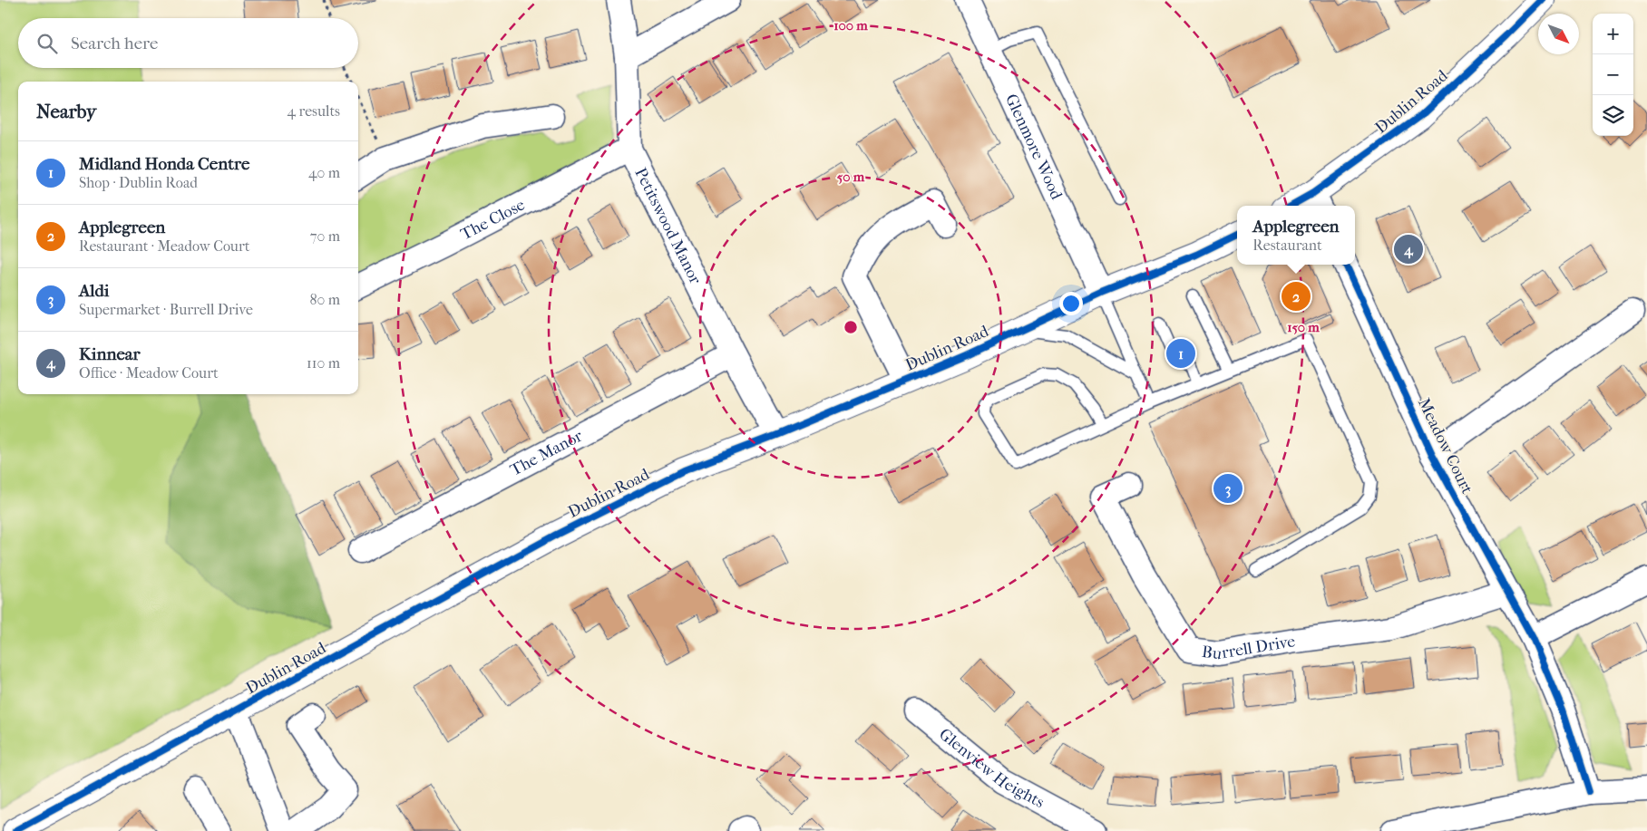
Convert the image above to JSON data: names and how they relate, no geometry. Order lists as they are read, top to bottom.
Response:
{
  "streets": {
    "main road": ["Dublin Road"],
    "street": [
      "Glenmore Wood",
      "The Close",
      "Petitswood Manor",
      "Meadow Court",
      "The Manor",
      "Burrell Drive",
      "Glenview Heights"
    ]
  },
  "crossings": [
    ["Dublin Road", "Glenmore Wood"],
    ["Dublin Road", "Petitswood Manor"],
    ["The Close", "Petitswood Manor"],
    ["Petitswood Manor", "The Manor"],
    ["Meadow Court", "Burrell Drive"]
  ],
  "north": "bottom right",
  "page": {
    "map_buttons": ["+", "−"],
    "search": "Search here",
    "heading": ["Nearby", "4 results"],
    "list": [
      {
        "mark": "1",
        "name": "Midland Honda Centre",
        "note": "Shop · Dublin Road",
        "value": "40 m"
      },
      {
        "mark": "2",
        "name": "Applegreen",
        "note": "Restaurant · Meadow Court",
        "value": "70 m"
      },
      {
        "mark": "3",
        "name": "Aldi",
        "note": "Supermarket · Burrell Drive",
        "value": "80 m"
      },
      {
        "mark": "4",
        "name": "Kinnear",
        "note": "Office · Meadow Court",
        "value": "110 m"
      }
    ],
    "popup": ["Applegreen", "Restaurant"],
    "pins": [
      "4",
      "2",
      "1",
      "3"
    ]
  },
  "rings": ["100 m", "50 m", "150 m"]
}
